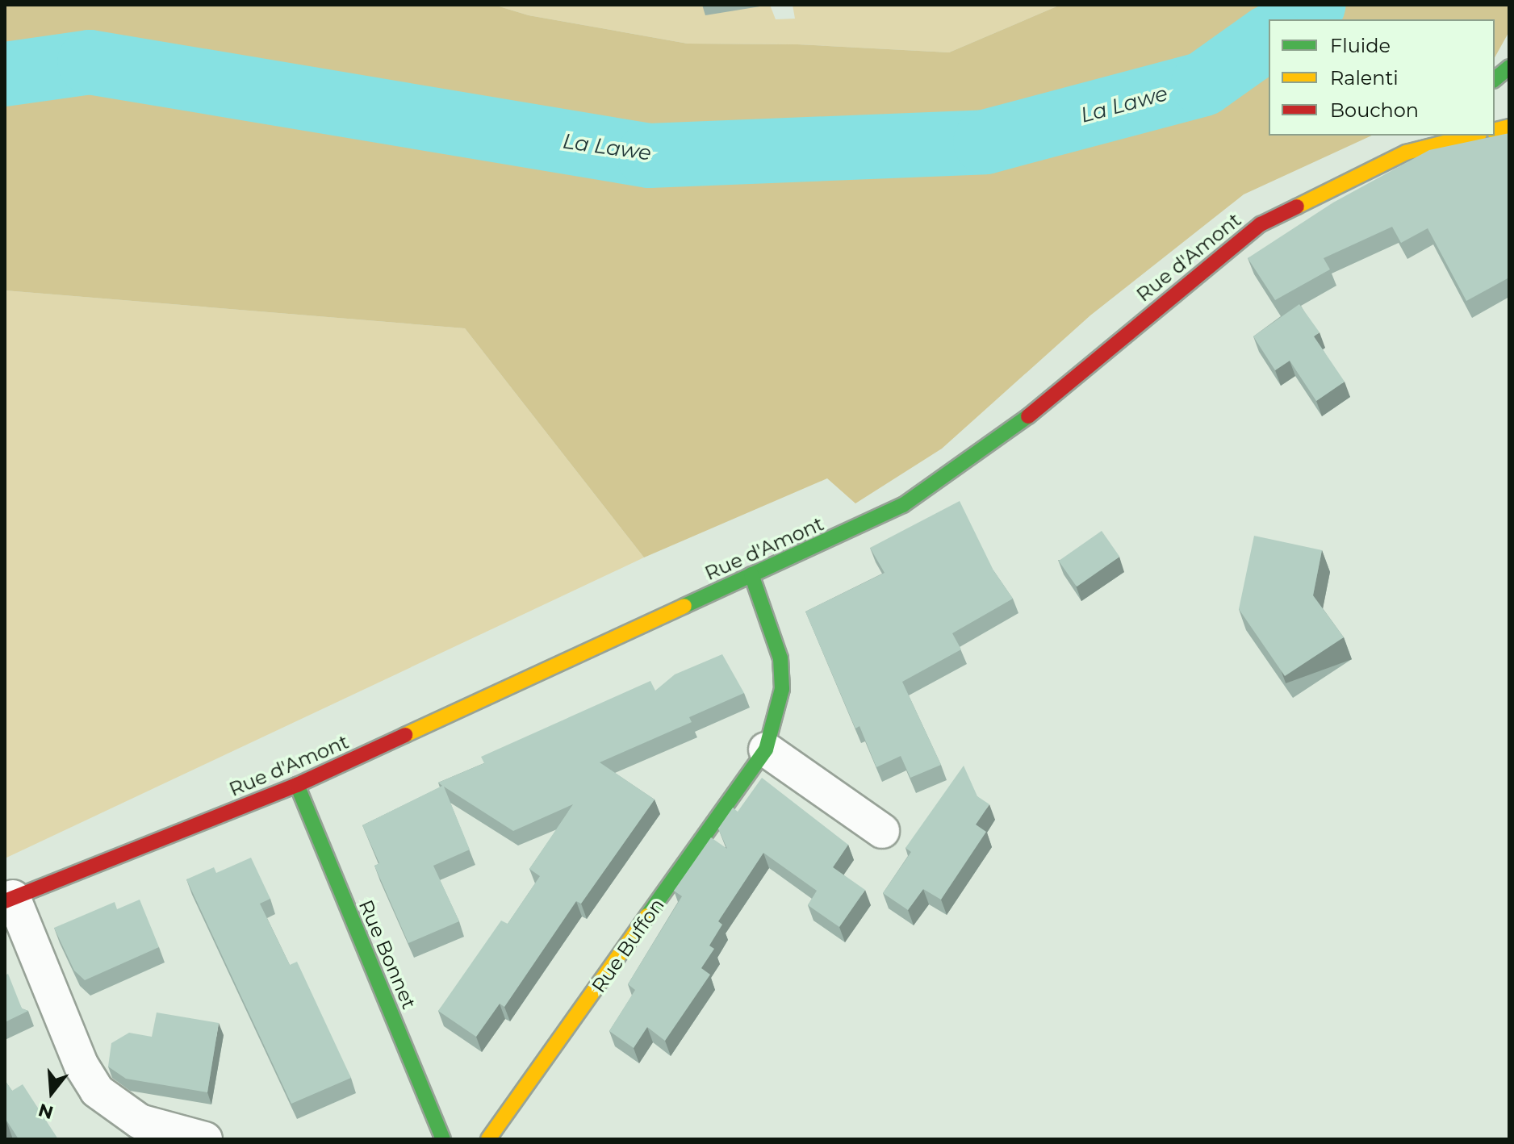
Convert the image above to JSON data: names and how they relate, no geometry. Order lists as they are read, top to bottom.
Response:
{
  "streets": {
    "street": ["Rue d'Amont", "Rue Buffon", "Rue Bonnet"]
  },
  "crossings": [
    ["Rue d'Amont", "Rue Buffon"],
    ["Rue d'Amont", "Rue Bonnet"]
  ],
  "water": ["La Lawe"],
  "legend": ["Fluide", "Ralenti", "Bouchon"],
  "north": "bottom"
}
